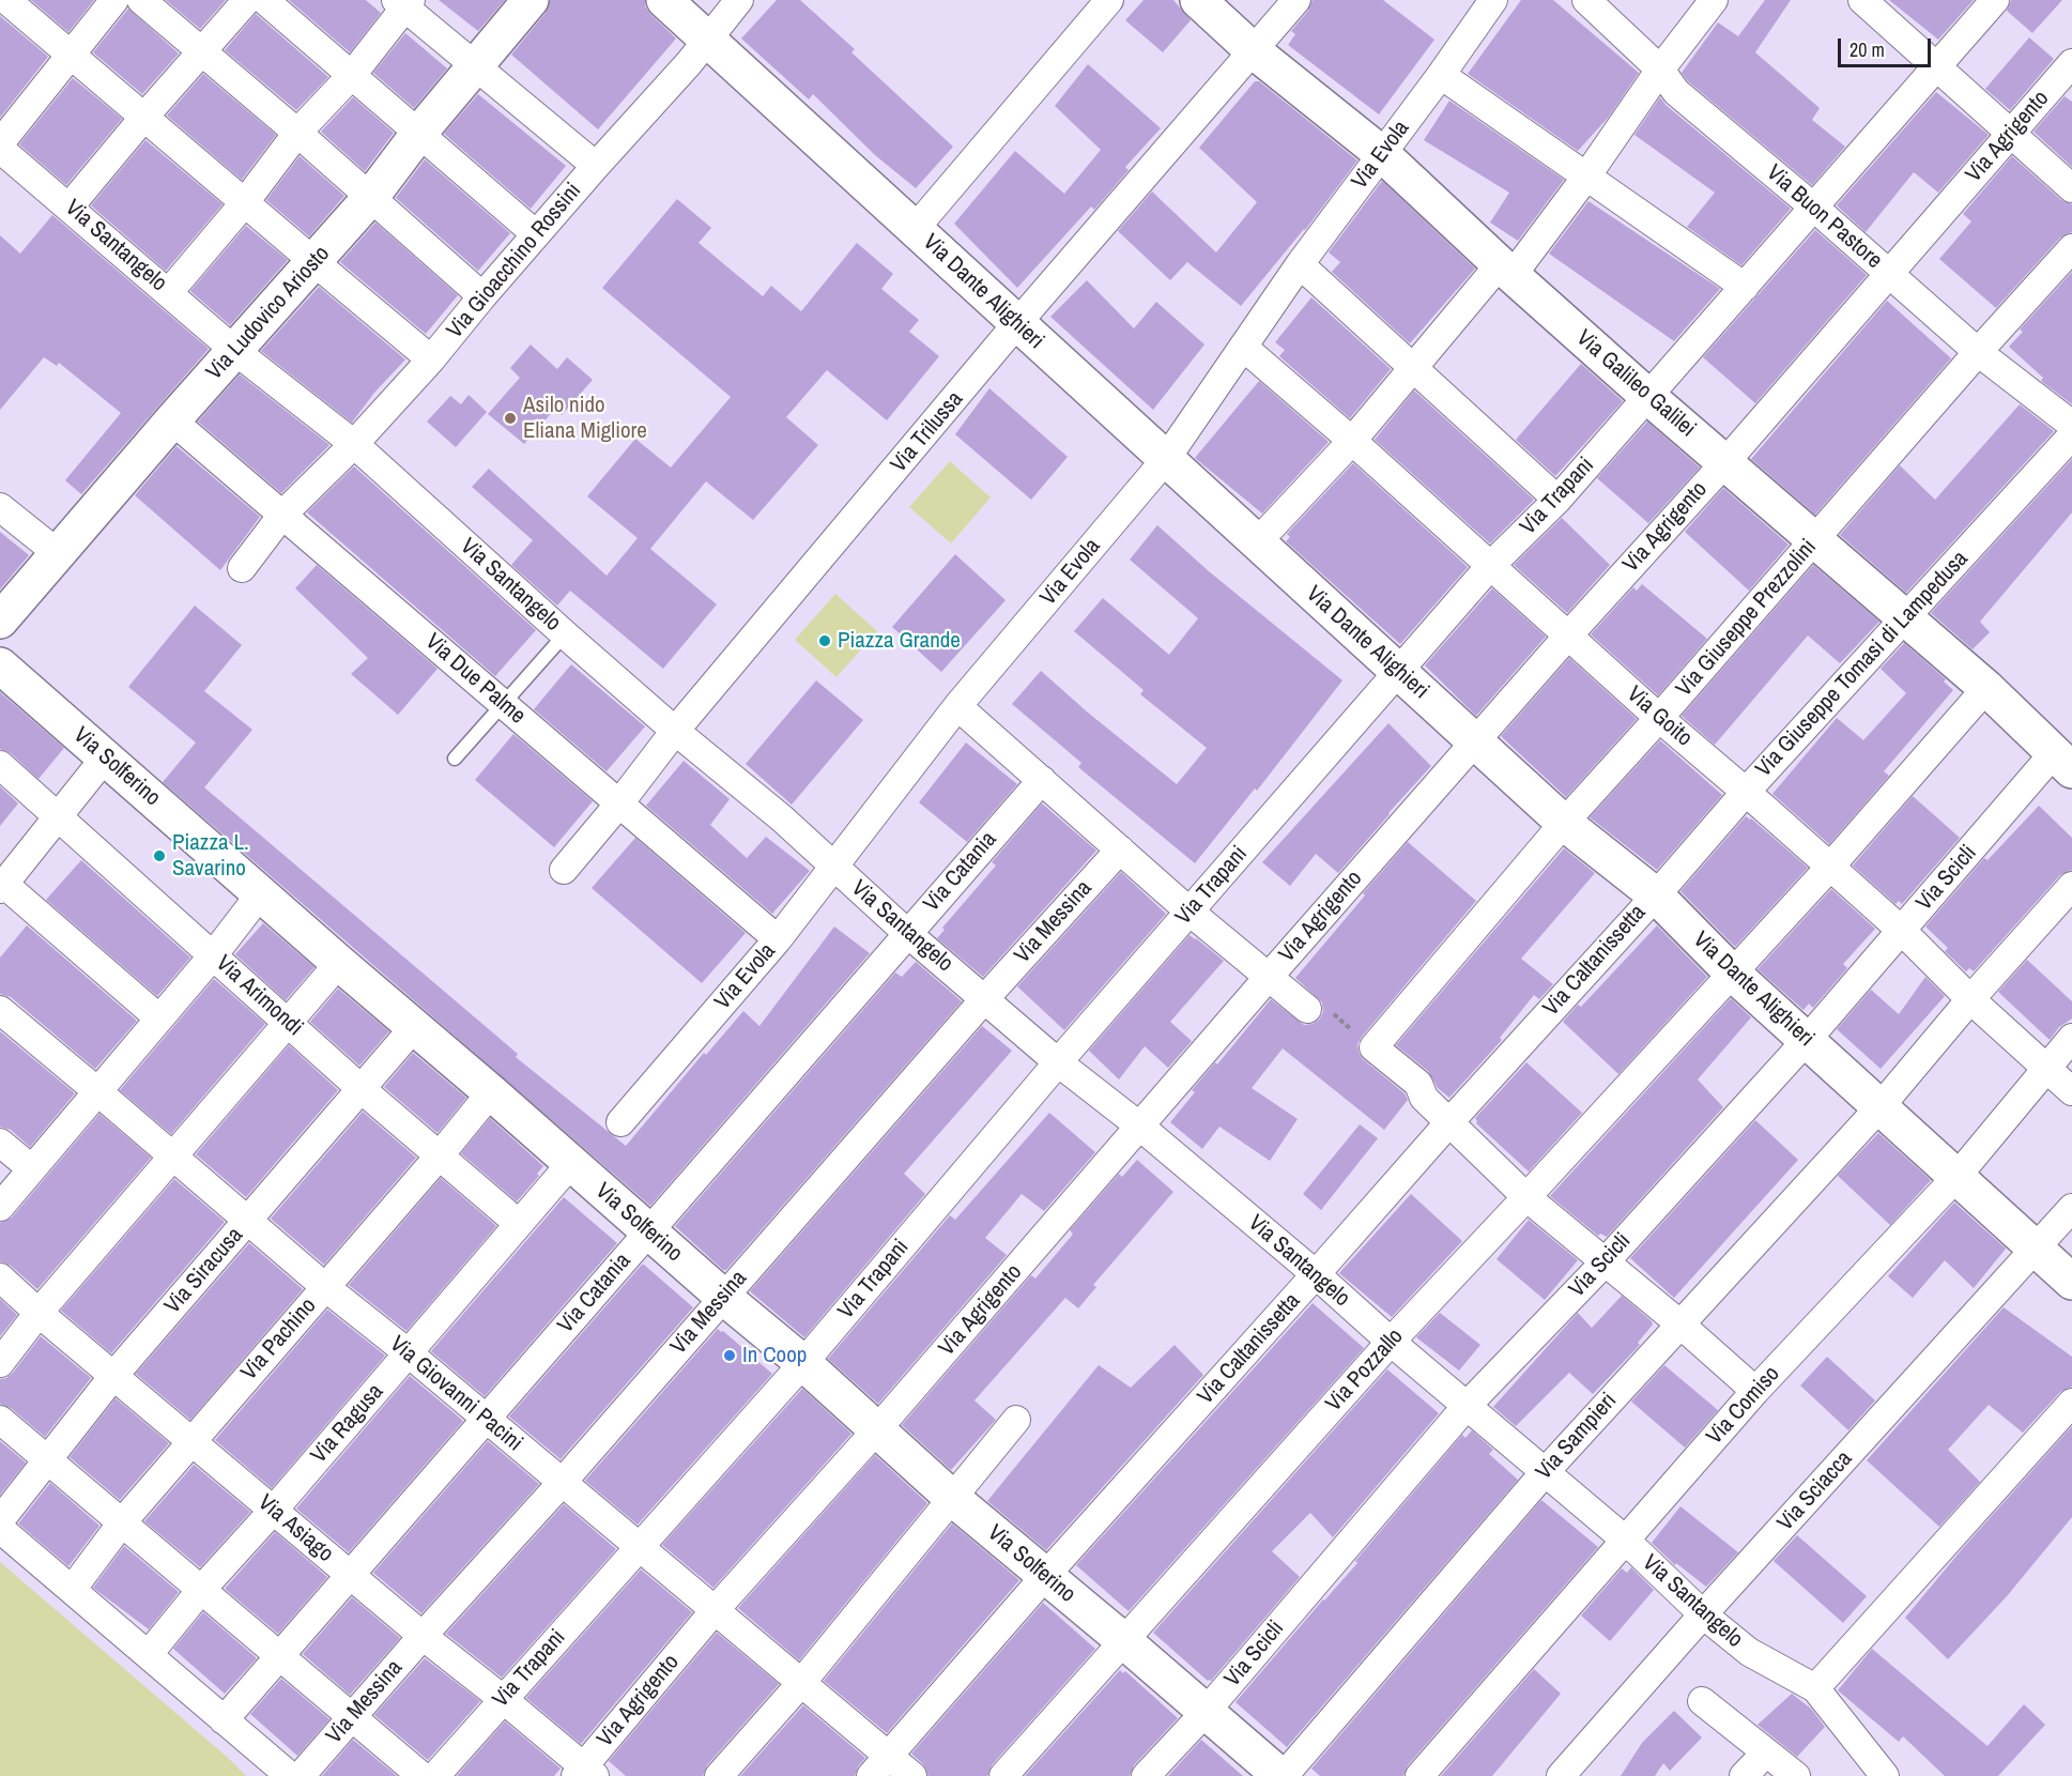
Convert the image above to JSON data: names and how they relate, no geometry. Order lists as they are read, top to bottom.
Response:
{
  "streets": {
    "street": [
      "Via Agrigento",
      "Via Evola",
      "Via Buon Pastore",
      "Via Santangelo",
      "Via Gioacchino Rossini",
      "Via Dante Alighieri",
      "Via Ludovico Ariosto",
      "Via Galileo Galilei",
      "Via Trilussa",
      "Via Trapani",
      "Via Giuseppe Prezzolini",
      "Via Giuseppe Tomasi di Lampedusa",
      "Via Due Palme",
      "Via Goito",
      "Via Solferino",
      "Via Catania",
      "Via Scicli",
      "Via Messina",
      "Via Caltanissetta",
      "Via Arimondi",
      "Via Siracusa",
      "Via Pachino",
      "Via Pozzallo",
      "Via Giovanni Pacini",
      "Via Comiso",
      "Via Ragusa",
      "Via Sampieri",
      "Via Sciacca",
      "Via Asiago"
    ]
  },
  "crossings": [
    ["Via Agrigento", "Via Buon Pastore"],
    ["Via Agrigento", "Via Santangelo"],
    ["Via Agrigento", "Via Dante Alighieri"],
    ["Via Agrigento", "Via Galileo Galilei"],
    ["Via Agrigento", "Via Goito"],
    ["Via Agrigento", "Via Solferino"],
    ["Via Agrigento", "Via Giovanni Pacini"],
    ["Via Agrigento", "Via Asiago"],
    ["Via Evola", "Via Santangelo"],
    ["Via Evola", "Via Dante Alighieri"],
    ["Via Evola", "Via Galileo Galilei"],
    ["Via Evola", "Via Due Palme"],
    ["Via Evola", "Via Goito"],
    ["Via Buon Pastore", "Via Trapani"],
    ["Via Buon Pastore", "Via Giuseppe Prezzolini"],
    ["Via Santangelo", "Via Gioacchino Rossini"],
    ["Via Santangelo", "Via Ludovico Ariosto"],
    ["Via Santangelo", "Via Trilussa"],
    ["Via Santangelo", "Via Trapani"],
    ["Via Santangelo", "Via Catania"],
    ["Via Santangelo", "Via Scicli"],
    ["Via Santangelo", "Via Messina"],
    ["Via Santangelo", "Via Caltanissetta"],
    ["Via Santangelo", "Via Pozzallo"],
    ["Via Santangelo", "Via Comiso"],
    ["Via Santangelo", "Via Sampieri"],
    ["Via Santangelo", "Via Sciacca"],
    ["Via Gioacchino Rossini", "Via Dante Alighieri"],
    ["Via Gioacchino Rossini", "Via Due Palme"],
    ["Via Dante Alighieri", "Via Trilussa"],
    ["Via Dante Alighieri", "Via Trapani"],
    ["Via Dante Alighieri", "Via Giuseppe Prezzolini"],
    ["Via Dante Alighieri", "Via Giuseppe Tomasi di Lampedusa"],
    ["Via Dante Alighieri", "Via Scicli"],
    ["Via Dante Alighieri", "Via Caltanissetta"],
    ["Via Dante Alighieri", "Via Pozzallo"],
    ["Via Dante Alighieri", "Via Comiso"],
    ["Via Dante Alighieri", "Via Sampieri"],
    ["Via Dante Alighieri", "Via Sciacca"],
    ["Via Ludovico Ariosto", "Via Due Palme"],
    ["Via Galileo Galilei", "Via Trilussa"],
    ["Via Galileo Galilei", "Via Trapani"],
    ["Via Galileo Galilei", "Via Giuseppe Prezzolini"],
    ["Via Galileo Galilei", "Via Giuseppe Tomasi di Lampedusa"],
    ["Via Galileo Galilei", "Via Scicli"],
    ["Via Galileo Galilei", "Via Pozzallo"],
    ["Via Trilussa", "Via Due Palme"],
    ["Via Trapani", "Via Goito"],
    ["Via Trapani", "Via Solferino"],
    ["Via Trapani", "Via Giovanni Pacini"],
    ["Via Trapani", "Via Asiago"],
    ["Via Giuseppe Prezzolini", "Via Goito"],
    ["Via Giuseppe Tomasi di Lampedusa", "Via Goito"],
    ["Via Giuseppe Tomasi di Lampedusa", "Via Caltanissetta"],
    ["Via Goito", "Via Scicli"],
    ["Via Goito", "Via Pozzallo"],
    ["Via Goito", "Via Comiso"],
    ["Via Goito", "Via Sampieri"],
    ["Via Solferino", "Via Catania"],
    ["Via Solferino", "Via Scicli"],
    ["Via Solferino", "Via Messina"],
    ["Via Solferino", "Via Caltanissetta"],
    ["Via Solferino", "Via Siracusa"],
    ["Via Solferino", "Via Pachino"],
    ["Via Solferino", "Via Pozzallo"],
    ["Via Solferino", "Via Ragusa"],
    ["Via Solferino", "Via Sampieri"],
    ["Via Catania", "Via Giovanni Pacini"],
    ["Via Catania", "Via Asiago"],
    ["Via Messina", "Via Giovanni Pacini"],
    ["Via Messina", "Via Asiago"],
    ["Via Caltanissetta", "Via Giovanni Pacini"],
    ["Via Arimondi", "Via Siracusa"],
    ["Via Arimondi", "Via Pachino"],
    ["Via Arimondi", "Via Ragusa"],
    ["Via Siracusa", "Via Giovanni Pacini"],
    ["Via Siracusa", "Via Asiago"],
    ["Via Pachino", "Via Giovanni Pacini"],
    ["Via Pachino", "Via Asiago"],
    ["Via Giovanni Pacini", "Via Ragusa"],
    ["Via Ragusa", "Via Asiago"]
  ],
  "places": [
    "Asilo nido Eliana Migliore",
    "Piazza Grande",
    "Piazza L. Savarino",
    "In Coop"
  ],
  "scale_bar": "20 m"
}
